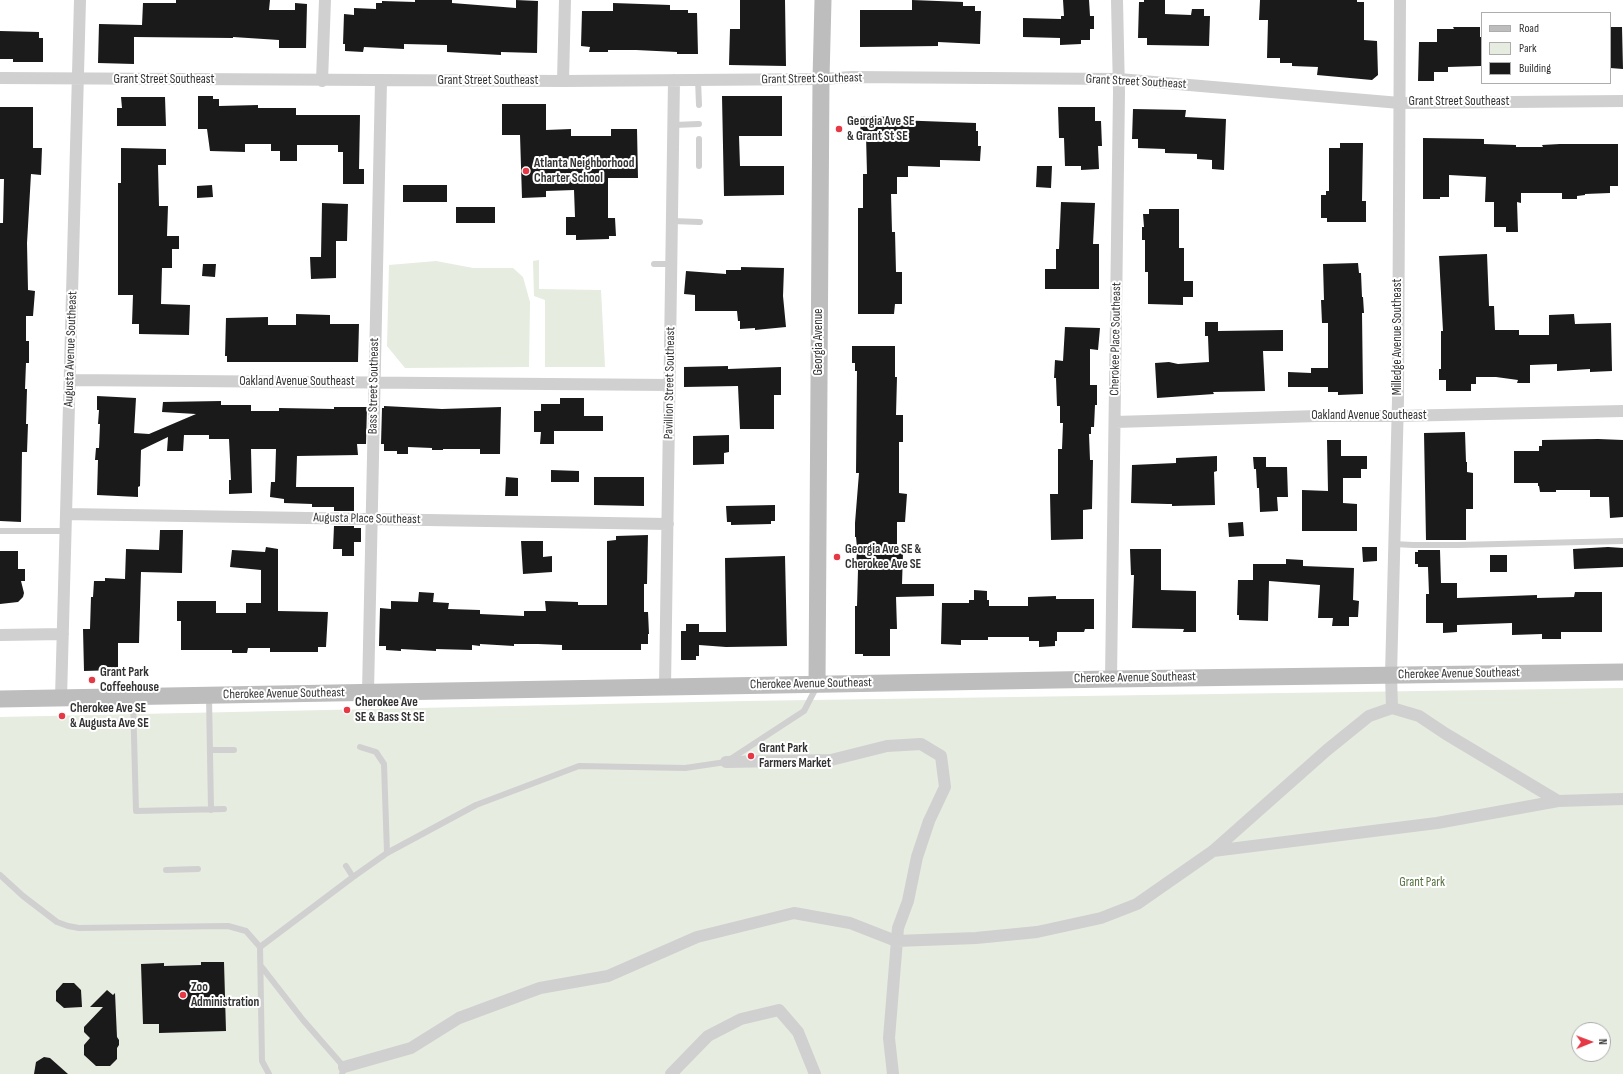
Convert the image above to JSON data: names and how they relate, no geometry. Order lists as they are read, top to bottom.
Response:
{
  "streets": {
    "street": [
      "Grant Street Southeast",
      "Milledge Avenue Southeast",
      "Cherokee Place Southeast",
      "Georgia Avenue",
      "Augusta Avenue Southeast",
      "Oakland Avenue Southeast",
      "Pavillion Street Southeast",
      "Bass Street Southeast",
      "Augusta Place Southeast",
      "Cherokee Avenue Southeast"
    ]
  },
  "crossings": [
    ["Grant Street Southeast", "Milledge Avenue Southeast"],
    ["Grant Street Southeast", "Cherokee Place Southeast"],
    ["Grant Street Southeast", "Georgia Avenue"],
    ["Grant Street Southeast", "Augusta Avenue Southeast"],
    ["Grant Street Southeast", "Pavillion Street Southeast"],
    ["Grant Street Southeast", "Bass Street Southeast"],
    ["Milledge Avenue Southeast", "Oakland Avenue Southeast"],
    ["Milledge Avenue Southeast", "Cherokee Avenue Southeast"],
    ["Cherokee Place Southeast", "Oakland Avenue Southeast"],
    ["Cherokee Place Southeast", "Cherokee Avenue Southeast"],
    ["Georgia Avenue", "Cherokee Avenue Southeast"],
    ["Augusta Avenue Southeast", "Oakland Avenue Southeast"],
    ["Augusta Avenue Southeast", "Augusta Place Southeast"],
    ["Augusta Avenue Southeast", "Cherokee Avenue Southeast"],
    ["Oakland Avenue Southeast", "Pavillion Street Southeast"],
    ["Oakland Avenue Southeast", "Bass Street Southeast"],
    ["Pavillion Street Southeast", "Augusta Place Southeast"],
    ["Pavillion Street Southeast", "Cherokee Avenue Southeast"],
    ["Bass Street Southeast", "Augusta Place Southeast"],
    ["Bass Street Southeast", "Cherokee Avenue Southeast"]
  ],
  "parks": ["Grant Park"],
  "places": [
    "Georgia Ave SE & Grant St SE",
    "Atlanta Neighborhood Charter School",
    "Georgia Ave SE & Cherokee Ave SE",
    "Grant Park Coffeehouse",
    "Cherokee Ave SE & Bass St SE",
    "Cherokee Ave SE & Augusta Ave SE",
    "Grant Park Farmers Market",
    "Zoo Administration"
  ],
  "legend": ["Road", "Park", "Building"],
  "north": "right"
}
